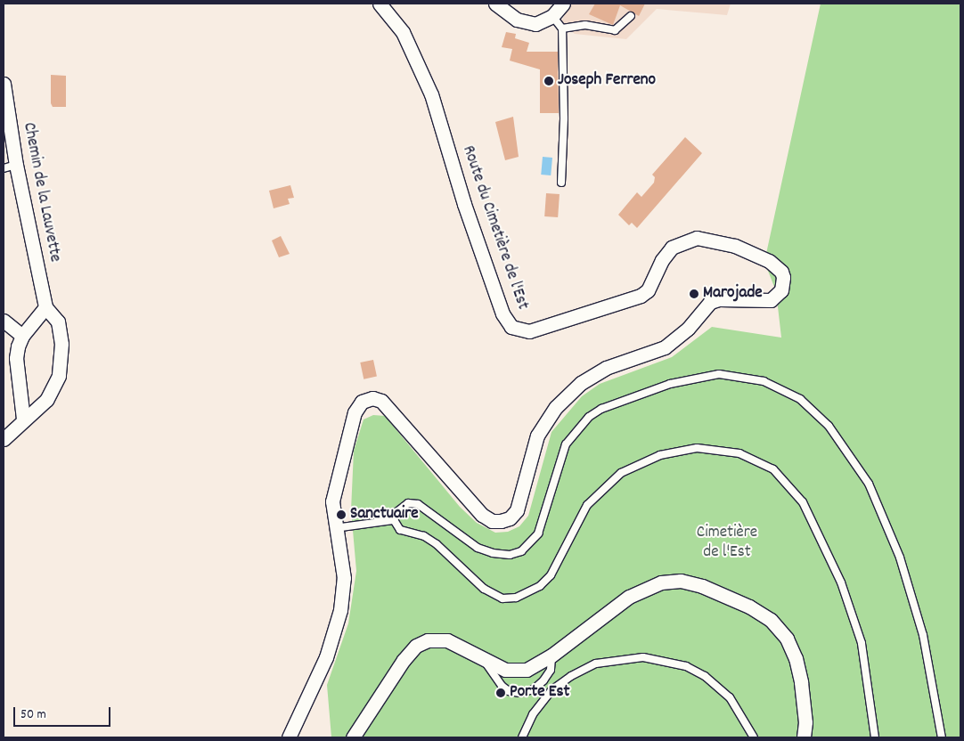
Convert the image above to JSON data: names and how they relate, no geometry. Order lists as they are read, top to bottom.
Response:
{
  "streets": {
    "street": ["Chemin de la Lauvette", "Route du Cimetière de l'Est"]
  },
  "parks": ["Cimetière de l'Est"],
  "places": [
    "Joseph Ferreno",
    "Marojade",
    "Sanctuaire",
    "Porte Est"
  ],
  "scale_bar": "50 m"
}
